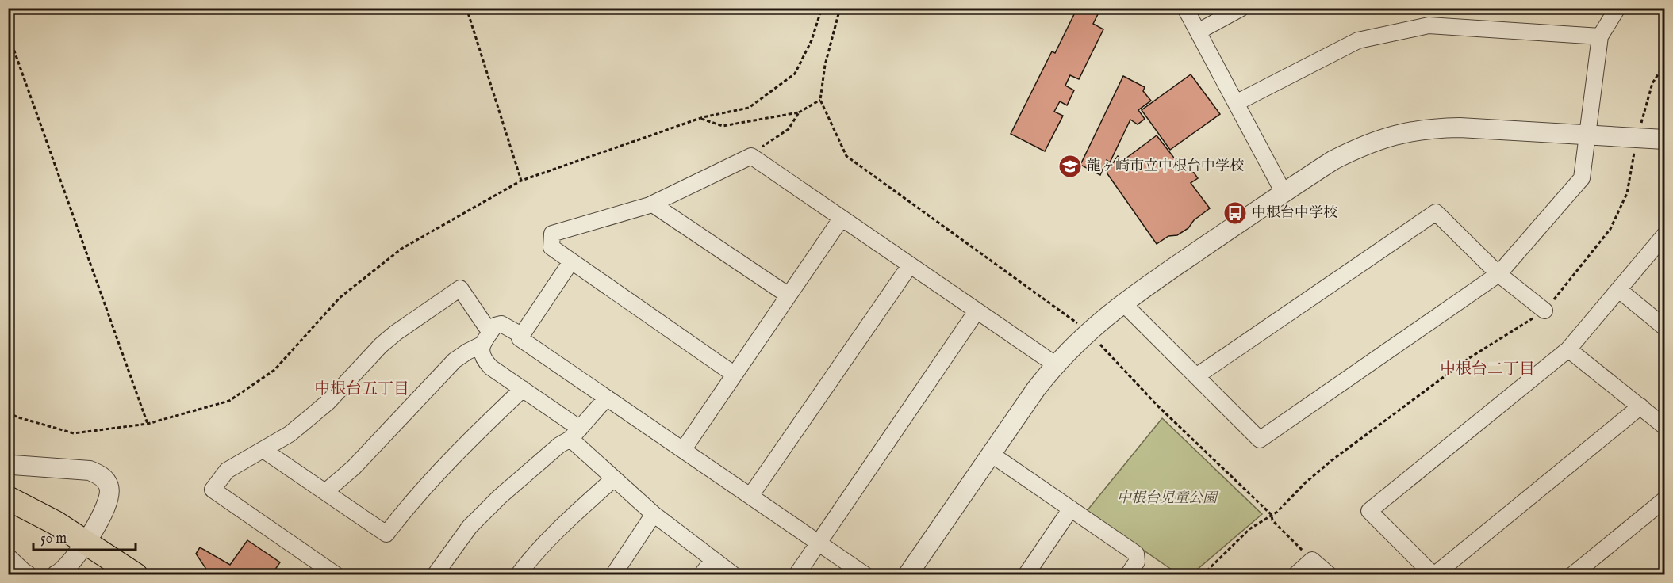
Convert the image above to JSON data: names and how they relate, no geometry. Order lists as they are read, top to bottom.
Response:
{
  "districts": ["中根台二丁目", "中根台五丁目"],
  "parks": ["中根台児童公園"],
  "places": {
    "school or university": ["龍ヶ崎市立中根台中学校"],
    "bus stop": ["中根台中学校"]
  },
  "scale_bar": "50 m"
}
